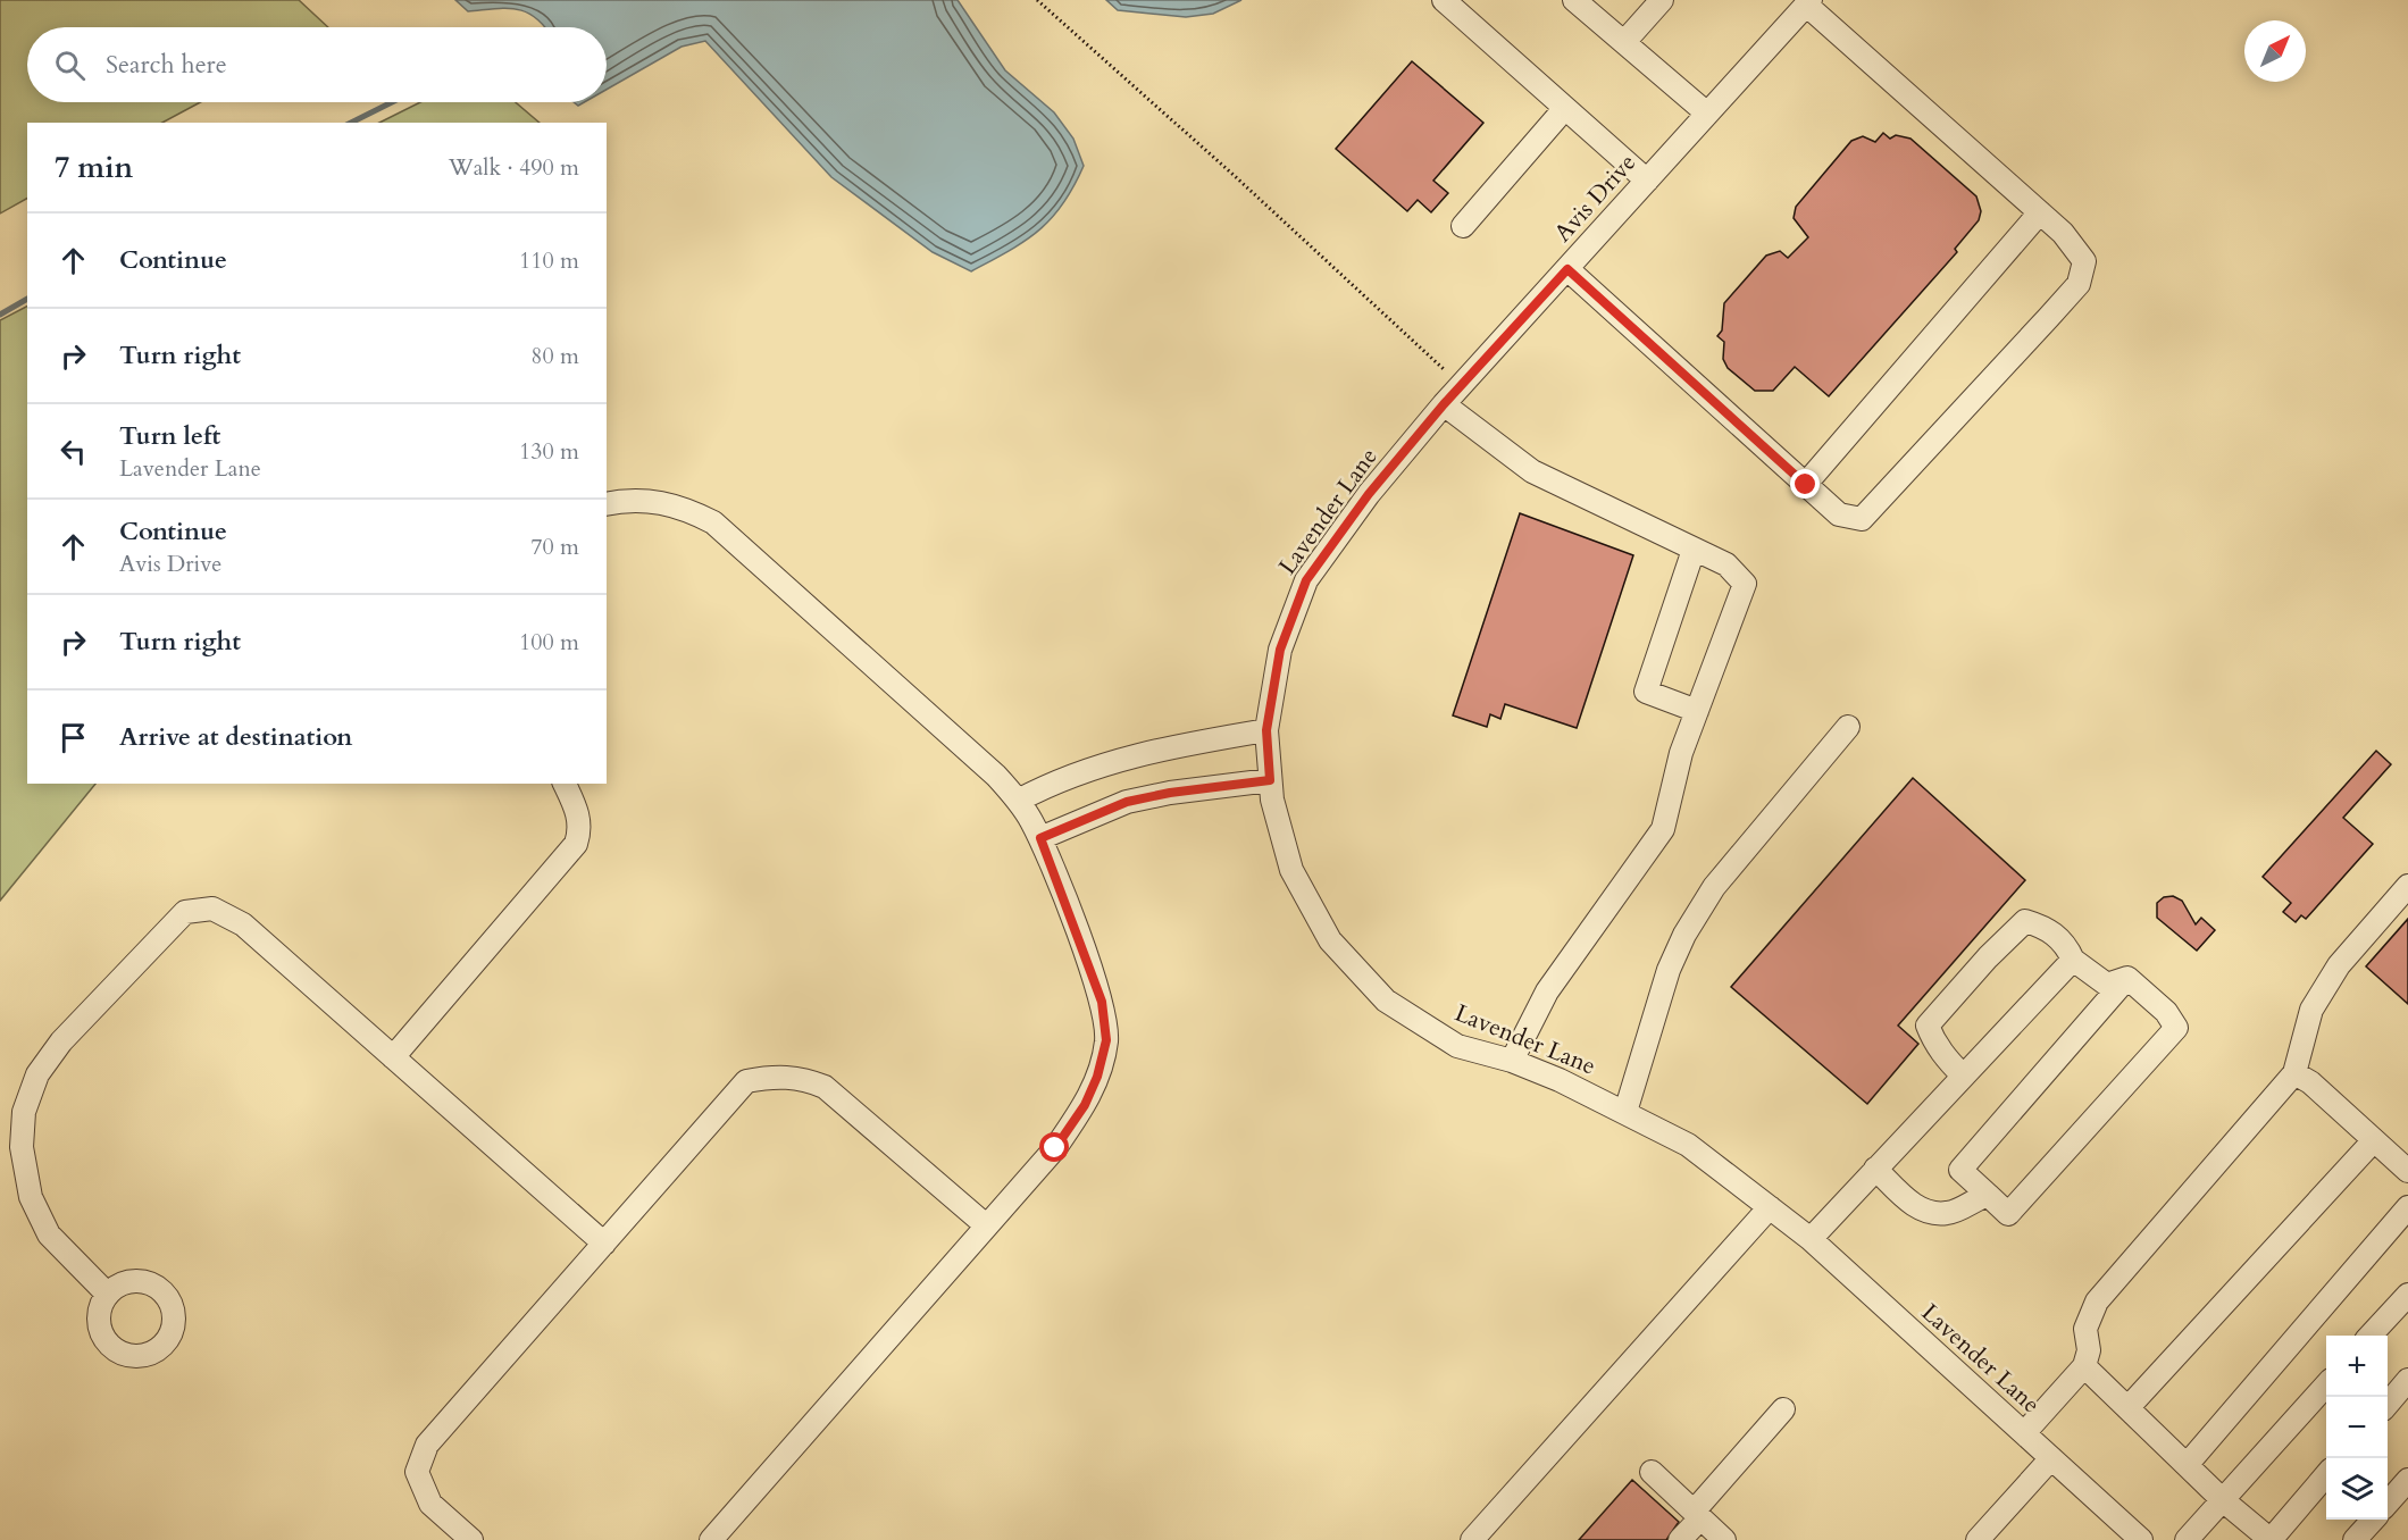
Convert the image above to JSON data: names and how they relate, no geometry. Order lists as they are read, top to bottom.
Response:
{
  "streets": {
    "street": ["Avis Drive", "Lavender Lane"]
  },
  "crossings": [
    ["Avis Drive", "Lavender Lane"]
  ],
  "north": "top right",
  "page": {
    "search": "Search here",
    "heading": ["7 min", "Walk · 490 m"],
    "list": [
      ["Continue", "110 m"],
      ["Turn right", "80 m"],
      ["Turn left", "Lavender Lane", "130 m"],
      ["Continue", "Avis Drive", "70 m"],
      ["Turn right", "100 m"],
      "Arrive at destination"
    ],
    "map_buttons": ["+", "−"]
  }
}
